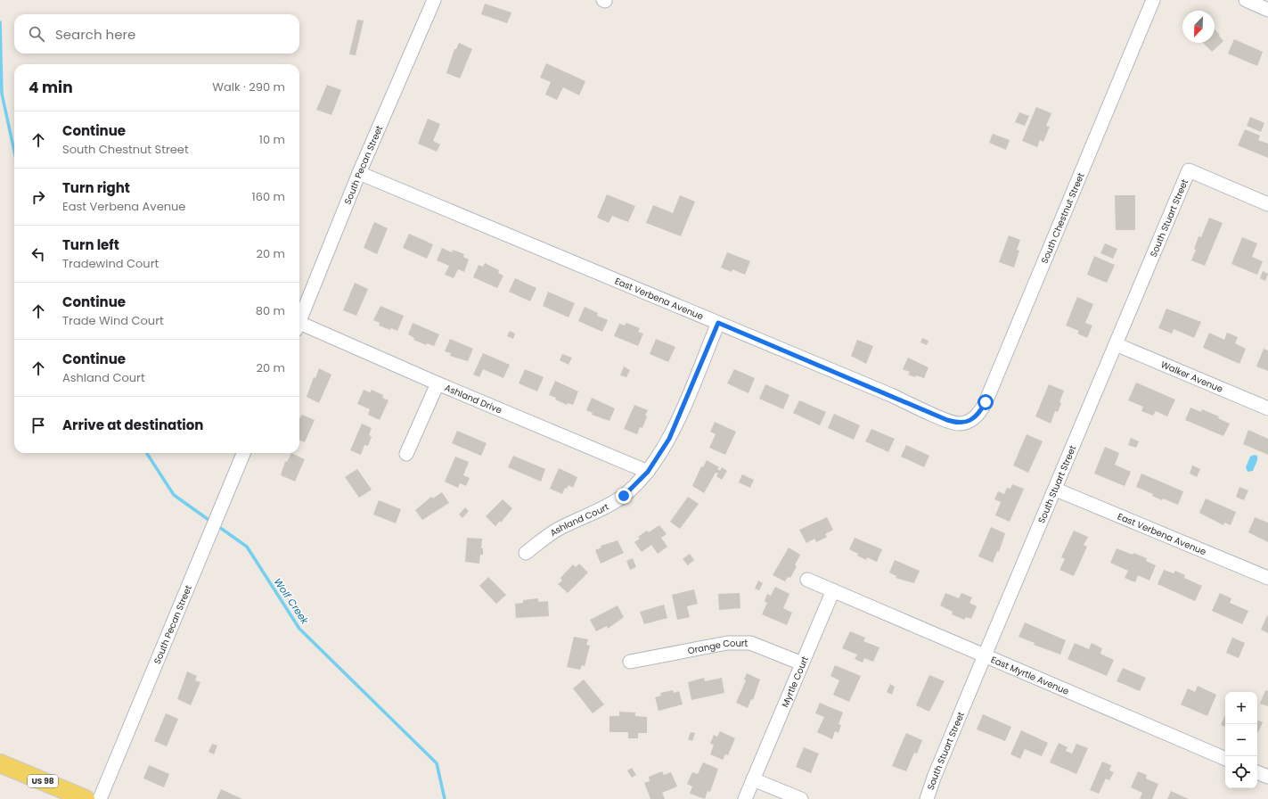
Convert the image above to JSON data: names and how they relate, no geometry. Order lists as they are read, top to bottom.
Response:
{
  "streets": {
    "main road": ["US 98"],
    "street": [
      "South Pecan Street",
      "South Stuart Street",
      "South Chestnut Street",
      "East Verbena Avenue",
      "Walker Avenue",
      "Ashland Drive",
      "Ashland Court",
      "Orange Court",
      "East Myrtle Avenue",
      "Myrtle Court"
    ]
  },
  "crossings": [
    ["South Pecan Street", "East Verbena Avenue"],
    ["South Stuart Street", "East Verbena Avenue"],
    ["South Stuart Street", "Walker Avenue"],
    ["South Stuart Street", "East Myrtle Avenue"],
    ["South Chestnut Street", "East Verbena Avenue"],
    ["East Verbena Avenue", "Ashland Court"],
    ["Ashland Drive", "Ashland Court"],
    ["Orange Court", "Myrtle Court"],
    ["East Myrtle Avenue", "Myrtle Court"]
  ],
  "water": ["Wolf Creek"],
  "north": "bottom left",
  "page": {
    "search": "Search here",
    "heading": ["4 min", "Walk · 290 m"],
    "list": [
      ["Continue", "South Chestnut Street", "10 m"],
      ["Turn right", "East Verbena Avenue", "160 m"],
      ["Turn left", "Tradewind Court", "20 m"],
      ["Continue", "Trade Wind Court", "80 m"],
      ["Continue", "Ashland Court", "20 m"],
      "Arrive at destination"
    ],
    "map_buttons": ["+", "−"]
  }
}
